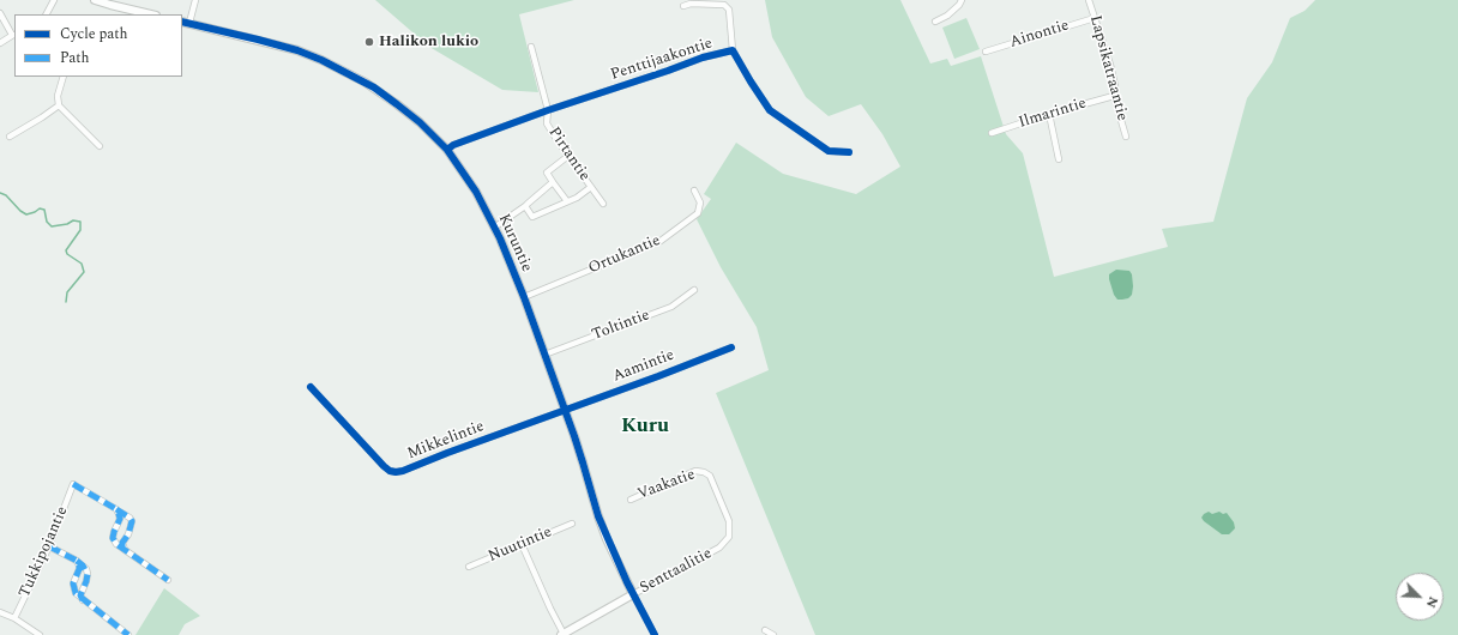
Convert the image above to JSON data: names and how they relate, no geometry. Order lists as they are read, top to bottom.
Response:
{
  "streets": {
    "street": [
      "Ainontie",
      "Penttijaakontie",
      "Lapsikatraantie",
      "Ilmarintie",
      "Pirtantie",
      "Kuruntie",
      "Ortukantie",
      "Toltintie",
      "Aamintie",
      "Mikkelintie",
      "Vaakatie",
      "Nuutintie",
      "Tukkipojantie",
      "Senttaalitie"
    ]
  },
  "crossings": [
    ["Ainontie", "Lapsikatraantie"],
    ["Penttijaakontie", "Pirtantie"],
    ["Penttijaakontie", "Kuruntie"],
    ["Lapsikatraantie", "Ilmarintie"],
    ["Kuruntie", "Ortukantie"],
    ["Kuruntie", "Toltintie"],
    ["Kuruntie", "Aamintie"],
    ["Kuruntie", "Mikkelintie"],
    ["Kuruntie", "Senttaalitie"],
    ["Aamintie", "Mikkelintie"],
    ["Vaakatie", "Senttaalitie"]
  ],
  "districts": ["Kuru"],
  "places": ["Halikon lukio"],
  "legend": ["Cycle path", "Path"],
  "north": "bottom right"
}
